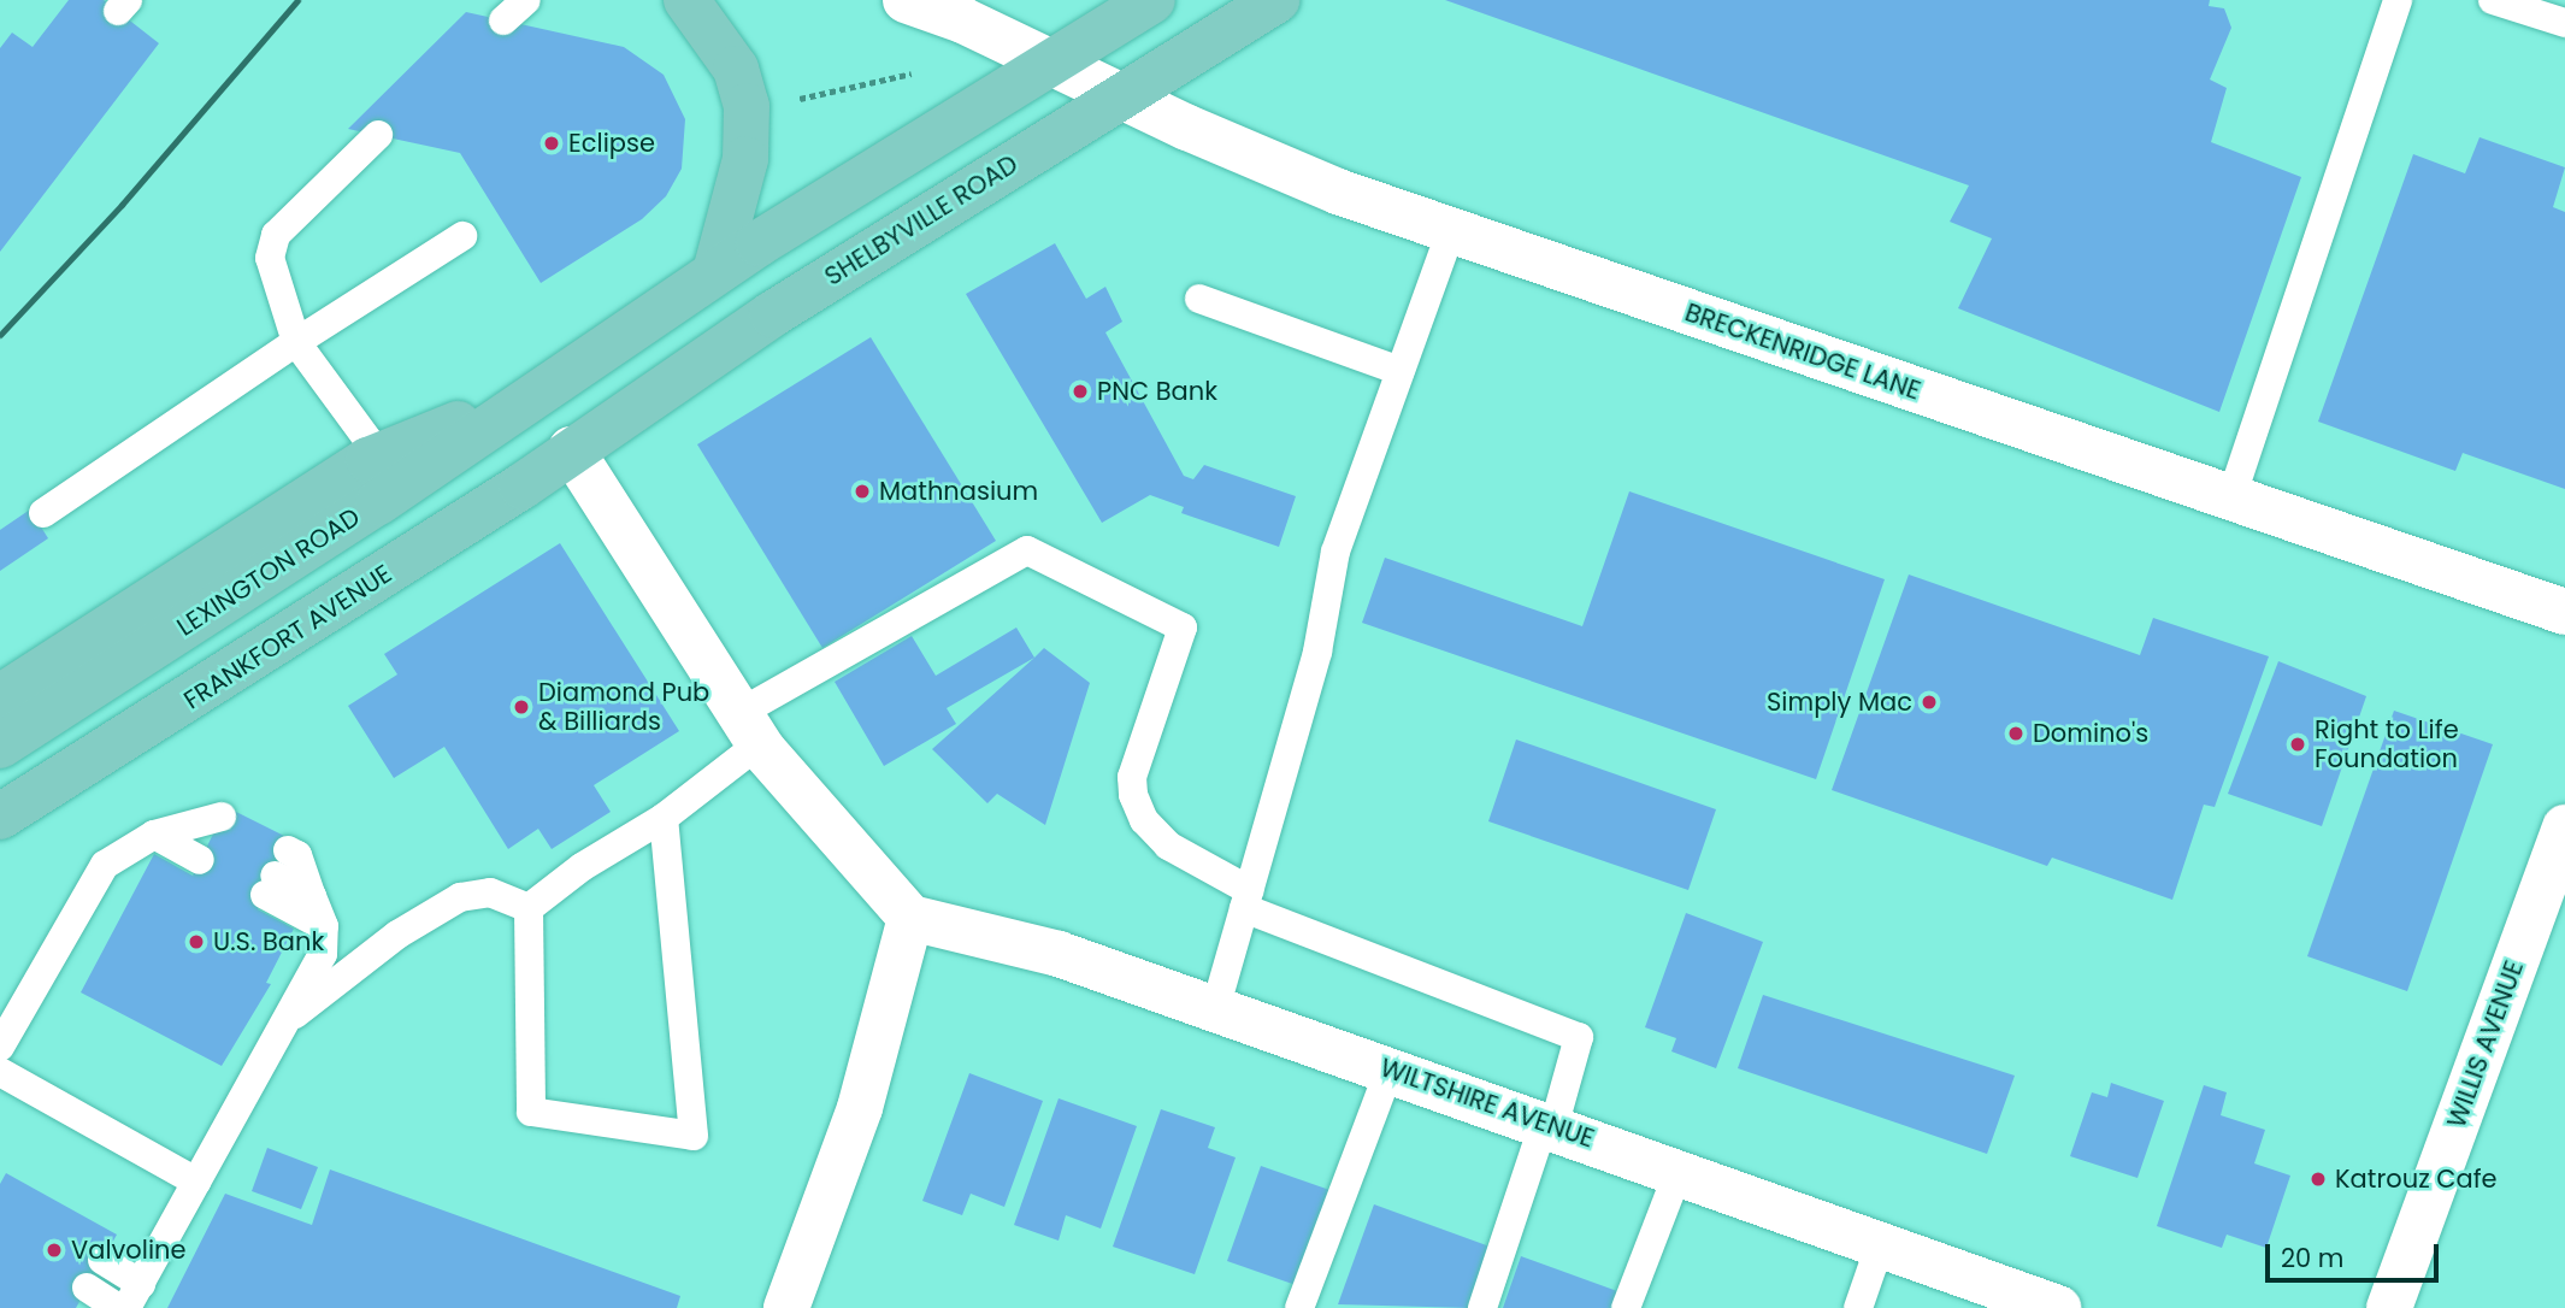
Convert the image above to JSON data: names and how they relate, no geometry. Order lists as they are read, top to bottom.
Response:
{
  "streets": {
    "main road": ["SHELBYVILLE ROAD", "LEXINGTON ROAD", "FRANKFORT AVENUE"],
    "street": ["BRECKENRIDGE LANE", "WILLIS AVENUE", "WILTSHIRE AVENUE"]
  },
  "crossings": [
    ["SHELBYVILLE ROAD", "BRECKENRIDGE LANE"],
    ["SHELBYVILLE ROAD", "FRANKFORT AVENUE"]
  ],
  "places": [
    "Eclipse",
    "PNC Bank",
    "Mathnasium",
    "Simply Mac",
    "Diamond Pub & Billiards",
    "Domino's",
    "Right to Life Foundation",
    "U.S. Bank",
    "Katrouz Cafe",
    "Valvoline"
  ],
  "scale_bar": "20 m"
}
